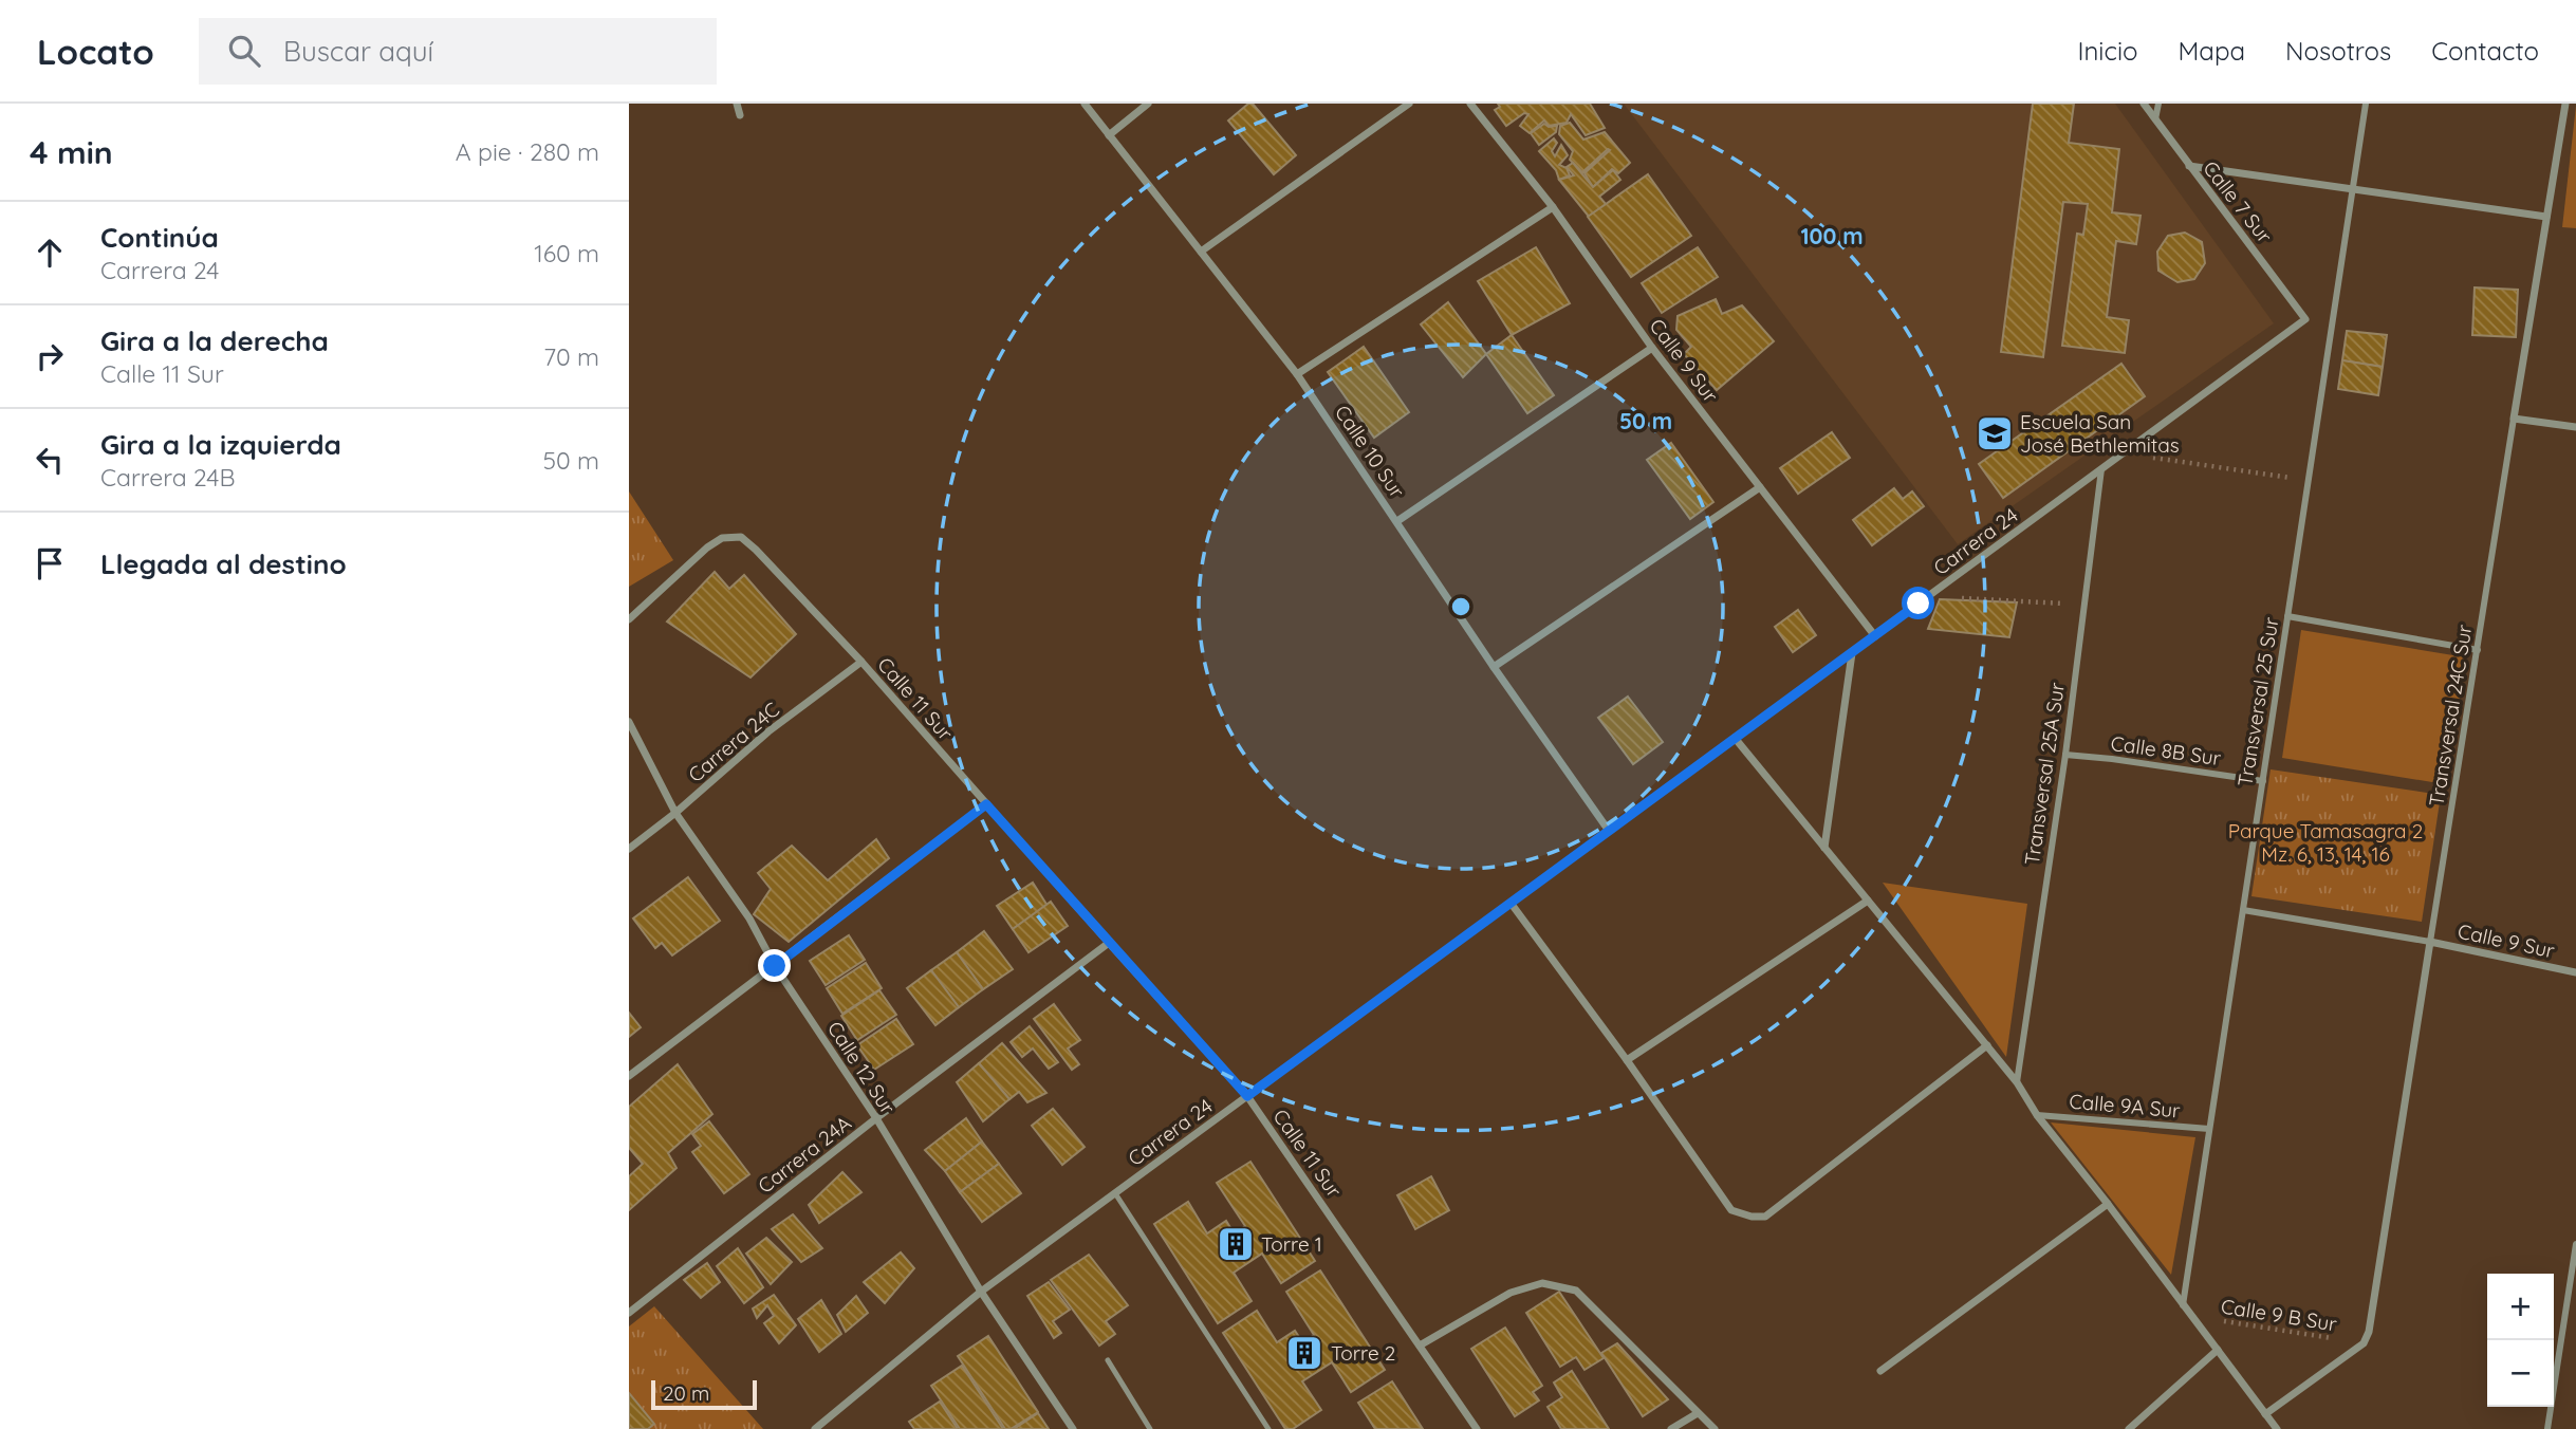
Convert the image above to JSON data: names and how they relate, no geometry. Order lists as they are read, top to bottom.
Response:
{
  "streets": {
    "street": [
      "Calle 7 Sur",
      "Calle 9 Sur",
      "Calle 10 Sur",
      "Carrera 24",
      "Calle 11 Sur",
      "Transversal 25 Sur",
      "Transversal 24C Sur",
      "Carrera 24C",
      "Calle 8B Sur",
      "Transversal 25A Sur",
      "Calle 12 Sur",
      "Calle 9A Sur",
      "Carrera 24A"
    ],
    "path": ["Calle 9 B Sur"]
  },
  "crossings": [
    ["Calle 7 Sur", "Carrera 24"],
    ["Calle 9 Sur", "Carrera 24"],
    ["Calle 9 Sur", "Transversal 24C Sur"],
    ["Calle 10 Sur", "Carrera 24"],
    ["Carrera 24", "Calle 11 Sur"],
    ["Carrera 24", "Transversal 25A Sur"],
    ["Carrera 24", "Calle 12 Sur"],
    ["Calle 11 Sur", "Carrera 24C"],
    ["Calle 11 Sur", "Carrera 24A"],
    ["Transversal 25 Sur", "Calle 8B Sur"],
    ["Transversal 25 Sur", "Calle 9A Sur"],
    ["Transversal 24C Sur", "Calle 9 B Sur"],
    ["Carrera 24C", "Calle 12 Sur"],
    ["Calle 8B Sur", "Transversal 25A Sur"],
    ["Calle 12 Sur", "Carrera 24A"]
  ],
  "parks": ["Parque Tamasagra 2 Mz. 6, 13, 14, 16"],
  "places": {
    "school or university": ["Escuela San José Bethlemitas"],
    "building": ["Torre 1", "Torre 2"]
  },
  "scale_bar": "20 m",
  "page": {
    "header": "Locato",
    "search": "Buscar aquí",
    "nav": [
      "Inicio",
      "Mapa",
      "Nosotros",
      "Contacto"
    ],
    "heading": ["4 min", "A pie · 280 m"],
    "list": [
      ["Continúa", "Carrera 24", "160 m"],
      ["Gira a la derecha", "Calle 11 Sur", "70 m"],
      ["Gira a la izquierda", "Carrera 24B", "50 m"],
      "Llegada al destino"
    ],
    "map_buttons": ["+", "−"],
    "scale": "20 m"
  },
  "rings": ["100 m", "50 m"]
}
